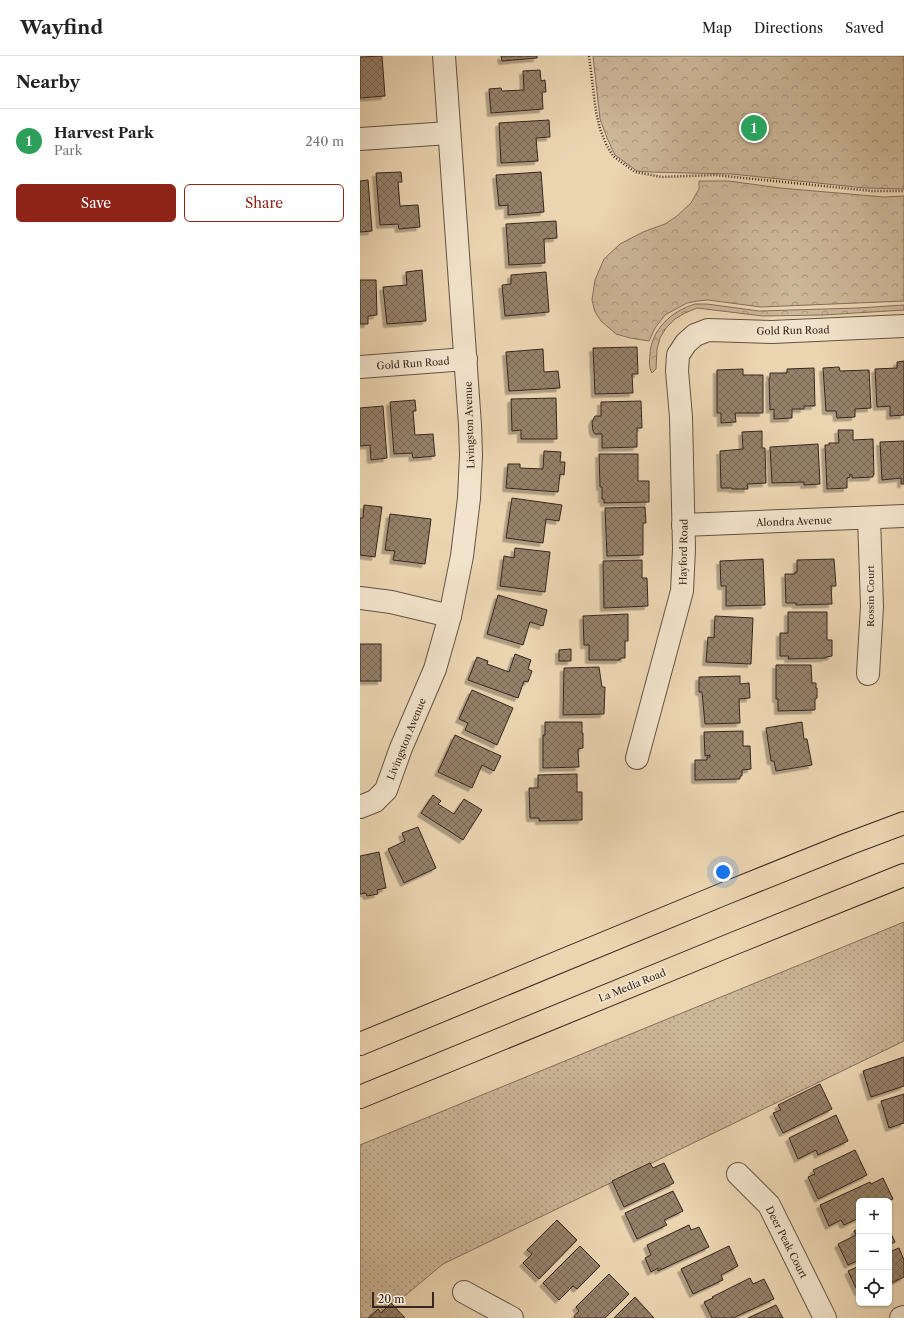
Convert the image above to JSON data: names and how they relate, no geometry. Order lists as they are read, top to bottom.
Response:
{
  "streets": {
    "main road": ["La Media Road"],
    "street": [
      "Gold Run Road",
      "Livingston Avenue",
      "Alondra Avenue",
      "Hayford Road",
      "Rossin Court",
      "Deer Peak Court"
    ]
  },
  "crossings": [
    ["Gold Run Road", "Livingston Avenue"],
    ["Gold Run Road", "Hayford Road"],
    ["Alondra Avenue", "Hayford Road"],
    ["Alondra Avenue", "Rossin Court"]
  ],
  "scale_bar": "20 m",
  "page": {
    "header": "Wayfind",
    "nav": ["Map", "Directions", "Saved"],
    "heading": "Nearby",
    "list": [
      {
        "mark": "1",
        "name": "Harvest Park",
        "note": "Park",
        "value": "240 m"
      }
    ],
    "pins": "1",
    "buttons": ["Save", "Share"],
    "map_buttons": ["+", "−"],
    "scale": "20 m"
  }
}
